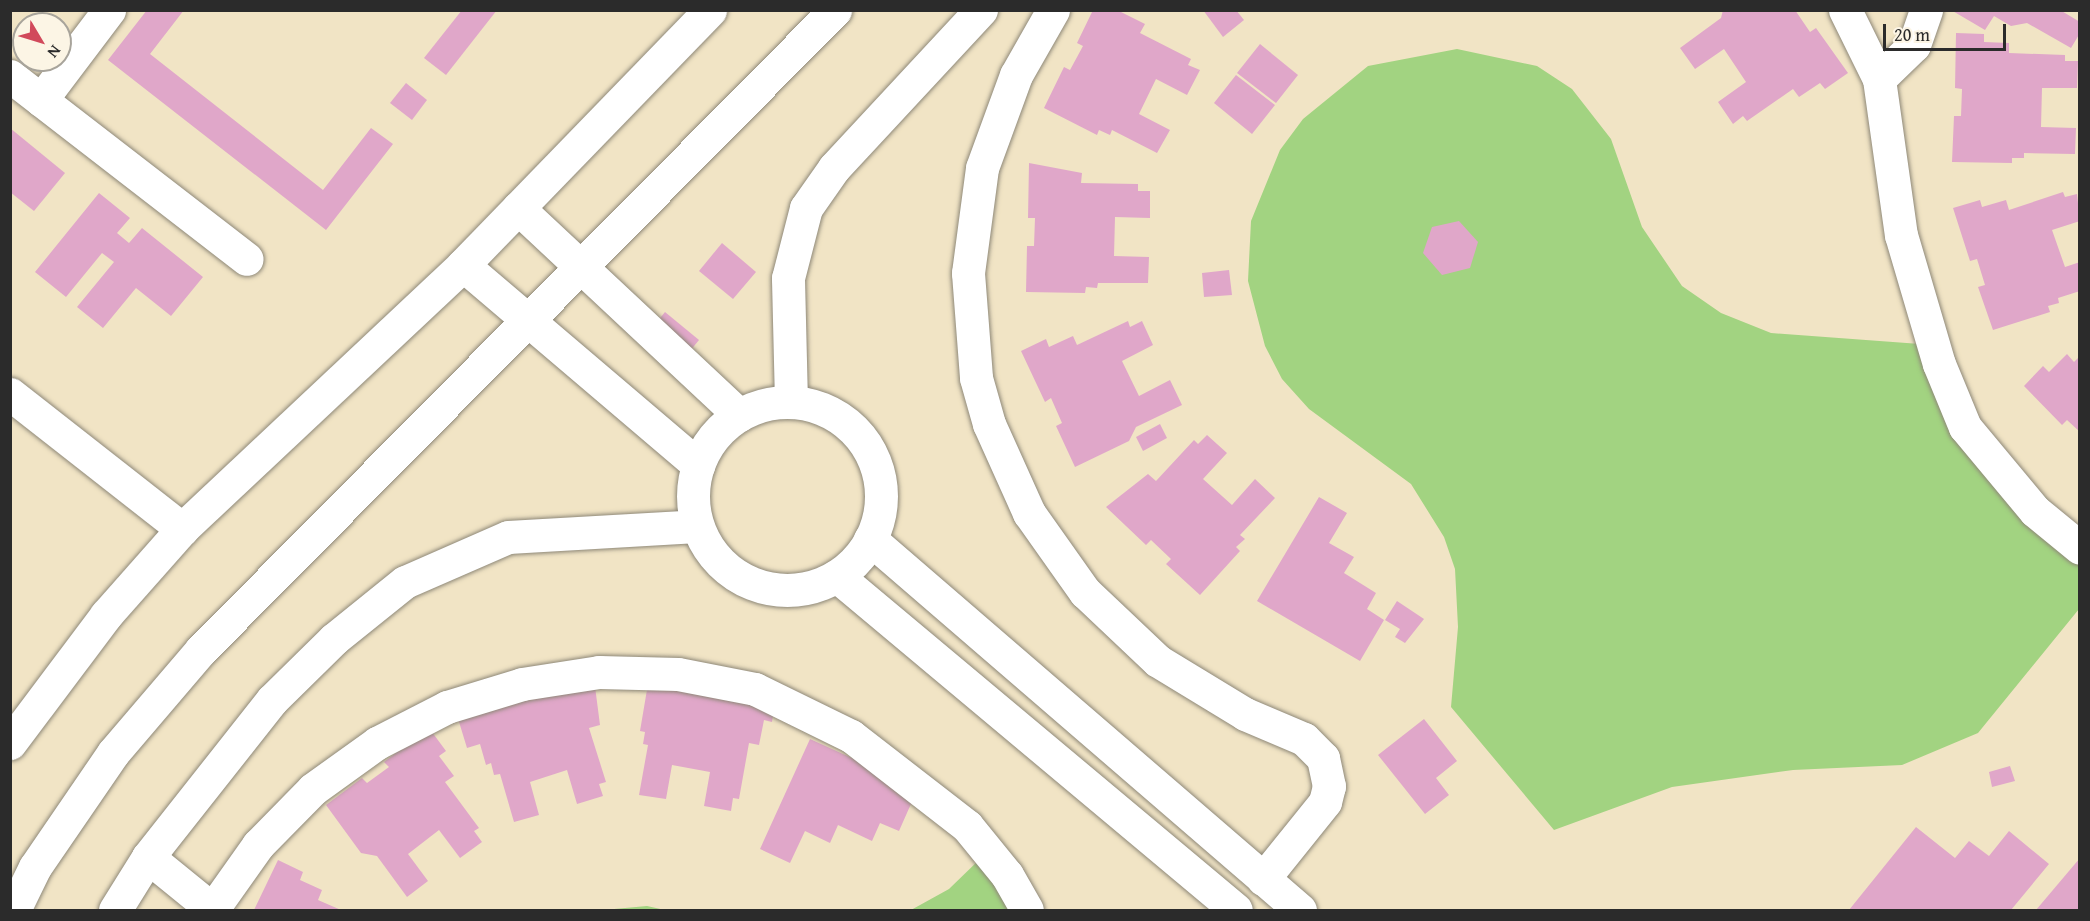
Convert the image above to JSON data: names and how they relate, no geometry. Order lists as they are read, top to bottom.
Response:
{
  "scale_bar": "20 m",
  "north": "bottom right"
}
